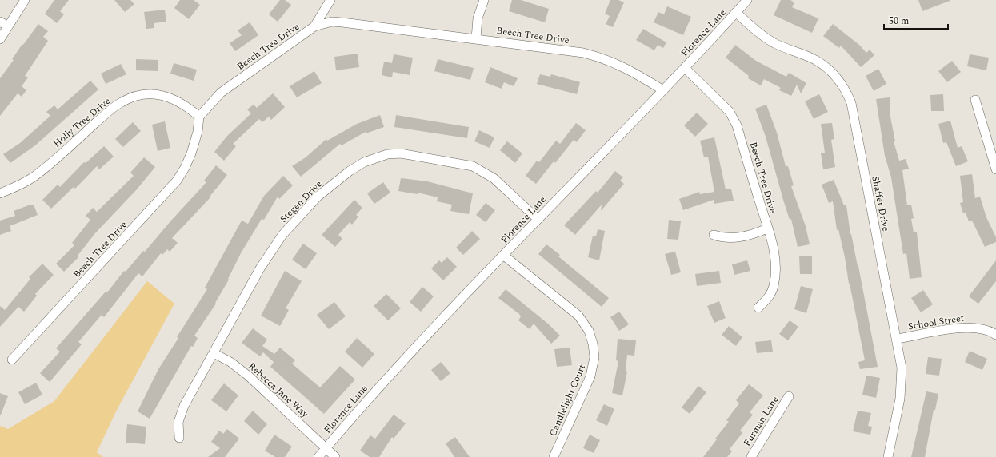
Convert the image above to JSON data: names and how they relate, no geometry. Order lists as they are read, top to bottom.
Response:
{
  "streets": {
    "street": [
      "Florence Lane",
      "Beech Tree Drive",
      "Holly Tree Drive",
      "Stegen Drive",
      "Shaffer Drive",
      "School Street",
      "Rebecca Jane Way",
      "Candlelight Court",
      "Furman Lane"
    ]
  },
  "crossings": [
    ["Florence Lane", "Beech Tree Drive"],
    ["Florence Lane", "Stegen Drive"],
    ["Florence Lane", "Shaffer Drive"],
    ["Florence Lane", "Rebecca Jane Way"],
    ["Florence Lane", "Candlelight Court"],
    ["Beech Tree Drive", "Holly Tree Drive"],
    ["Stegen Drive", "Rebecca Jane Way"],
    ["Shaffer Drive", "School Street"]
  ],
  "scale_bar": "50 m"
}
